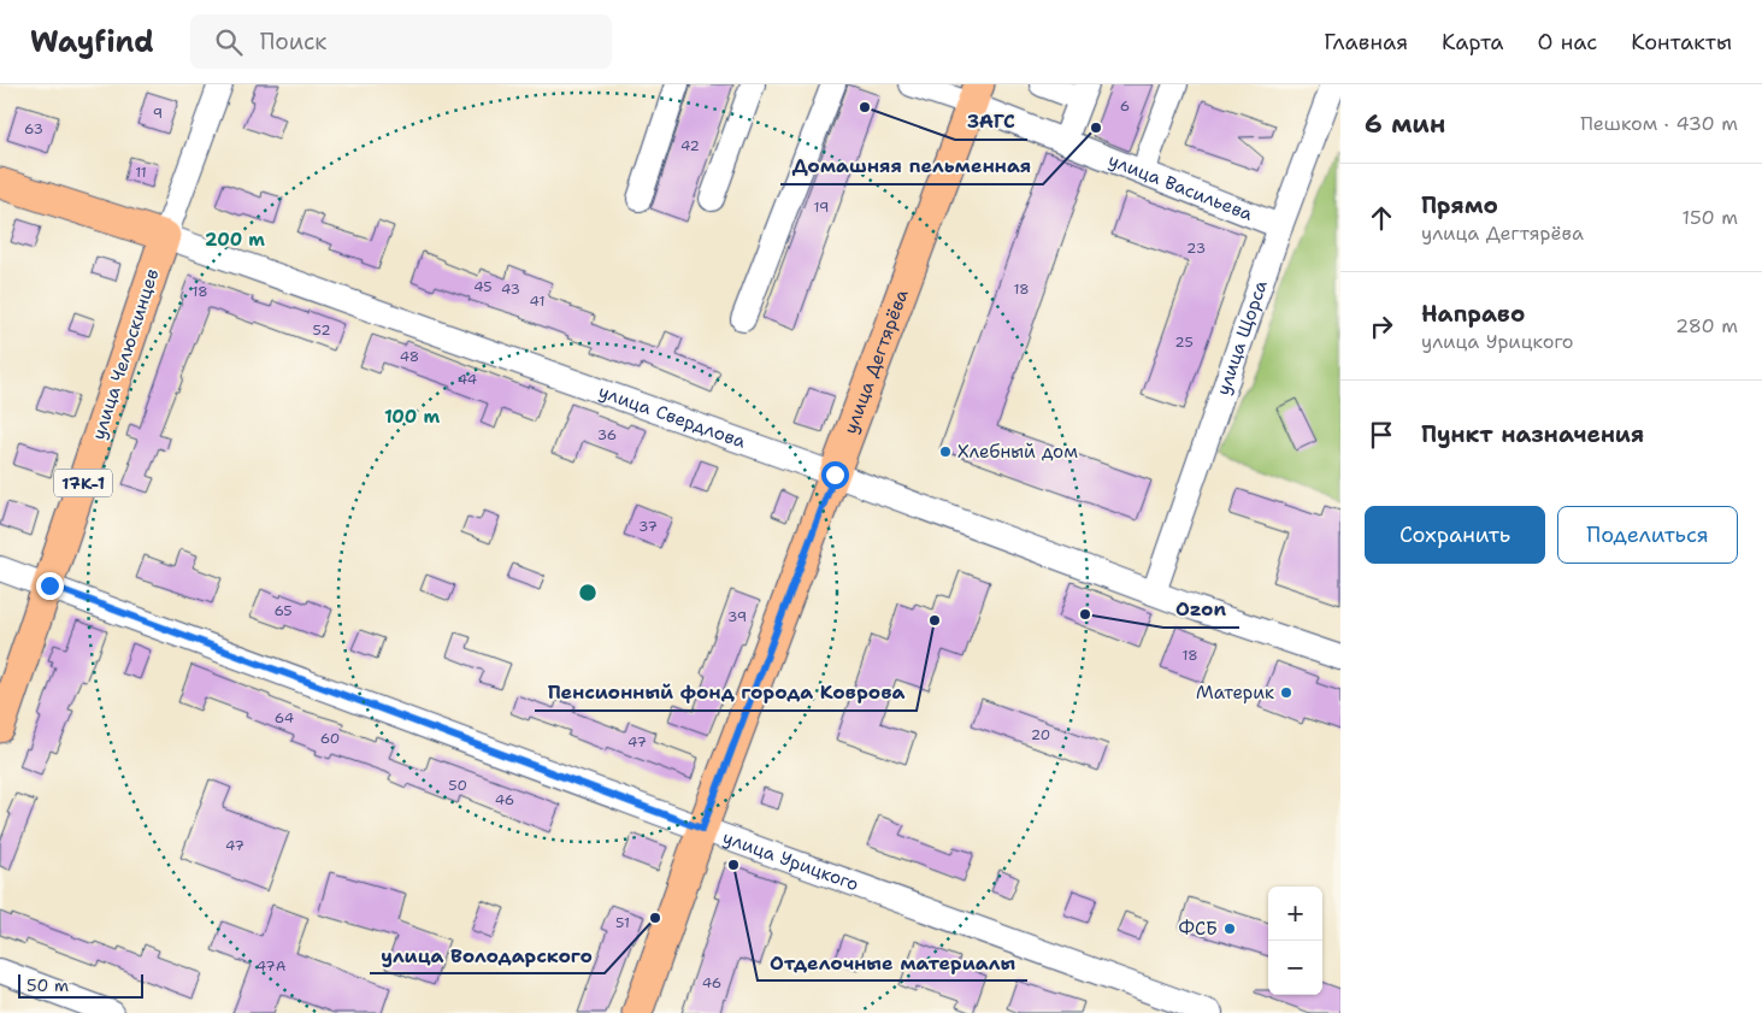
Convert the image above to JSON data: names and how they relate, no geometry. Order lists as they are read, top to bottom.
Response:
{
  "streets": {
    "main road": [
      "улица Челюскинцев",
      "улица Дегтярёва",
      "улица Свердлова",
      "17К-1"
    ],
    "street": ["улица Васильева", "улица Щорса", "улица Урицкого"]
  },
  "crossings": [
    ["улица Васильева", "улица Щорса"],
    ["улица Васильева", "улица Дегтярёва"],
    ["улица Щорса", "улица Свердлова"],
    ["улица Челюскинцев", "улица Свердлова"],
    ["улица Челюскинцев", "улица Урицкого"],
    ["улица Дегтярёва", "улица Свердлова"],
    ["улица Дегтярёва", "улица Урицкого"]
  ],
  "places": [
    "ЗАГС",
    "Домашняя пельменная",
    "Хлебный дом",
    "Ozon",
    "Пенсионный фонд города Коврова",
    "Материк",
    "Отделочные материалы",
    "улица Володарского",
    "ФСБ"
  ],
  "house_numbers": [
    "6",
    "9",
    "63",
    "42",
    "11",
    "19",
    "23",
    "45",
    "43",
    "18",
    "18",
    "41",
    "52",
    "25",
    "48",
    "44",
    "36",
    "37",
    "65",
    "39",
    "18",
    "64",
    "20",
    "60",
    "47",
    "50",
    "46",
    "47",
    "51",
    "47А",
    "46"
  ],
  "scale_bar": "50 m",
  "page": {
    "header": "Wayfind",
    "search": "Поиск",
    "nav": [
      "Главная",
      "Карта",
      "О нас",
      "Контакты"
    ],
    "heading": ["6 мин", "Пешком · 430 m"],
    "list": [
      ["Прямо", "улица Дегтярёва", "150 m"],
      ["Направо", "улица Урицкого", "280 m"],
      "Пункт назначения"
    ],
    "buttons": ["Сохранить", "Поделиться"],
    "map_buttons": ["+", "−"],
    "scale": "50 m"
  },
  "rings": ["200 m", "100 m"]
}
